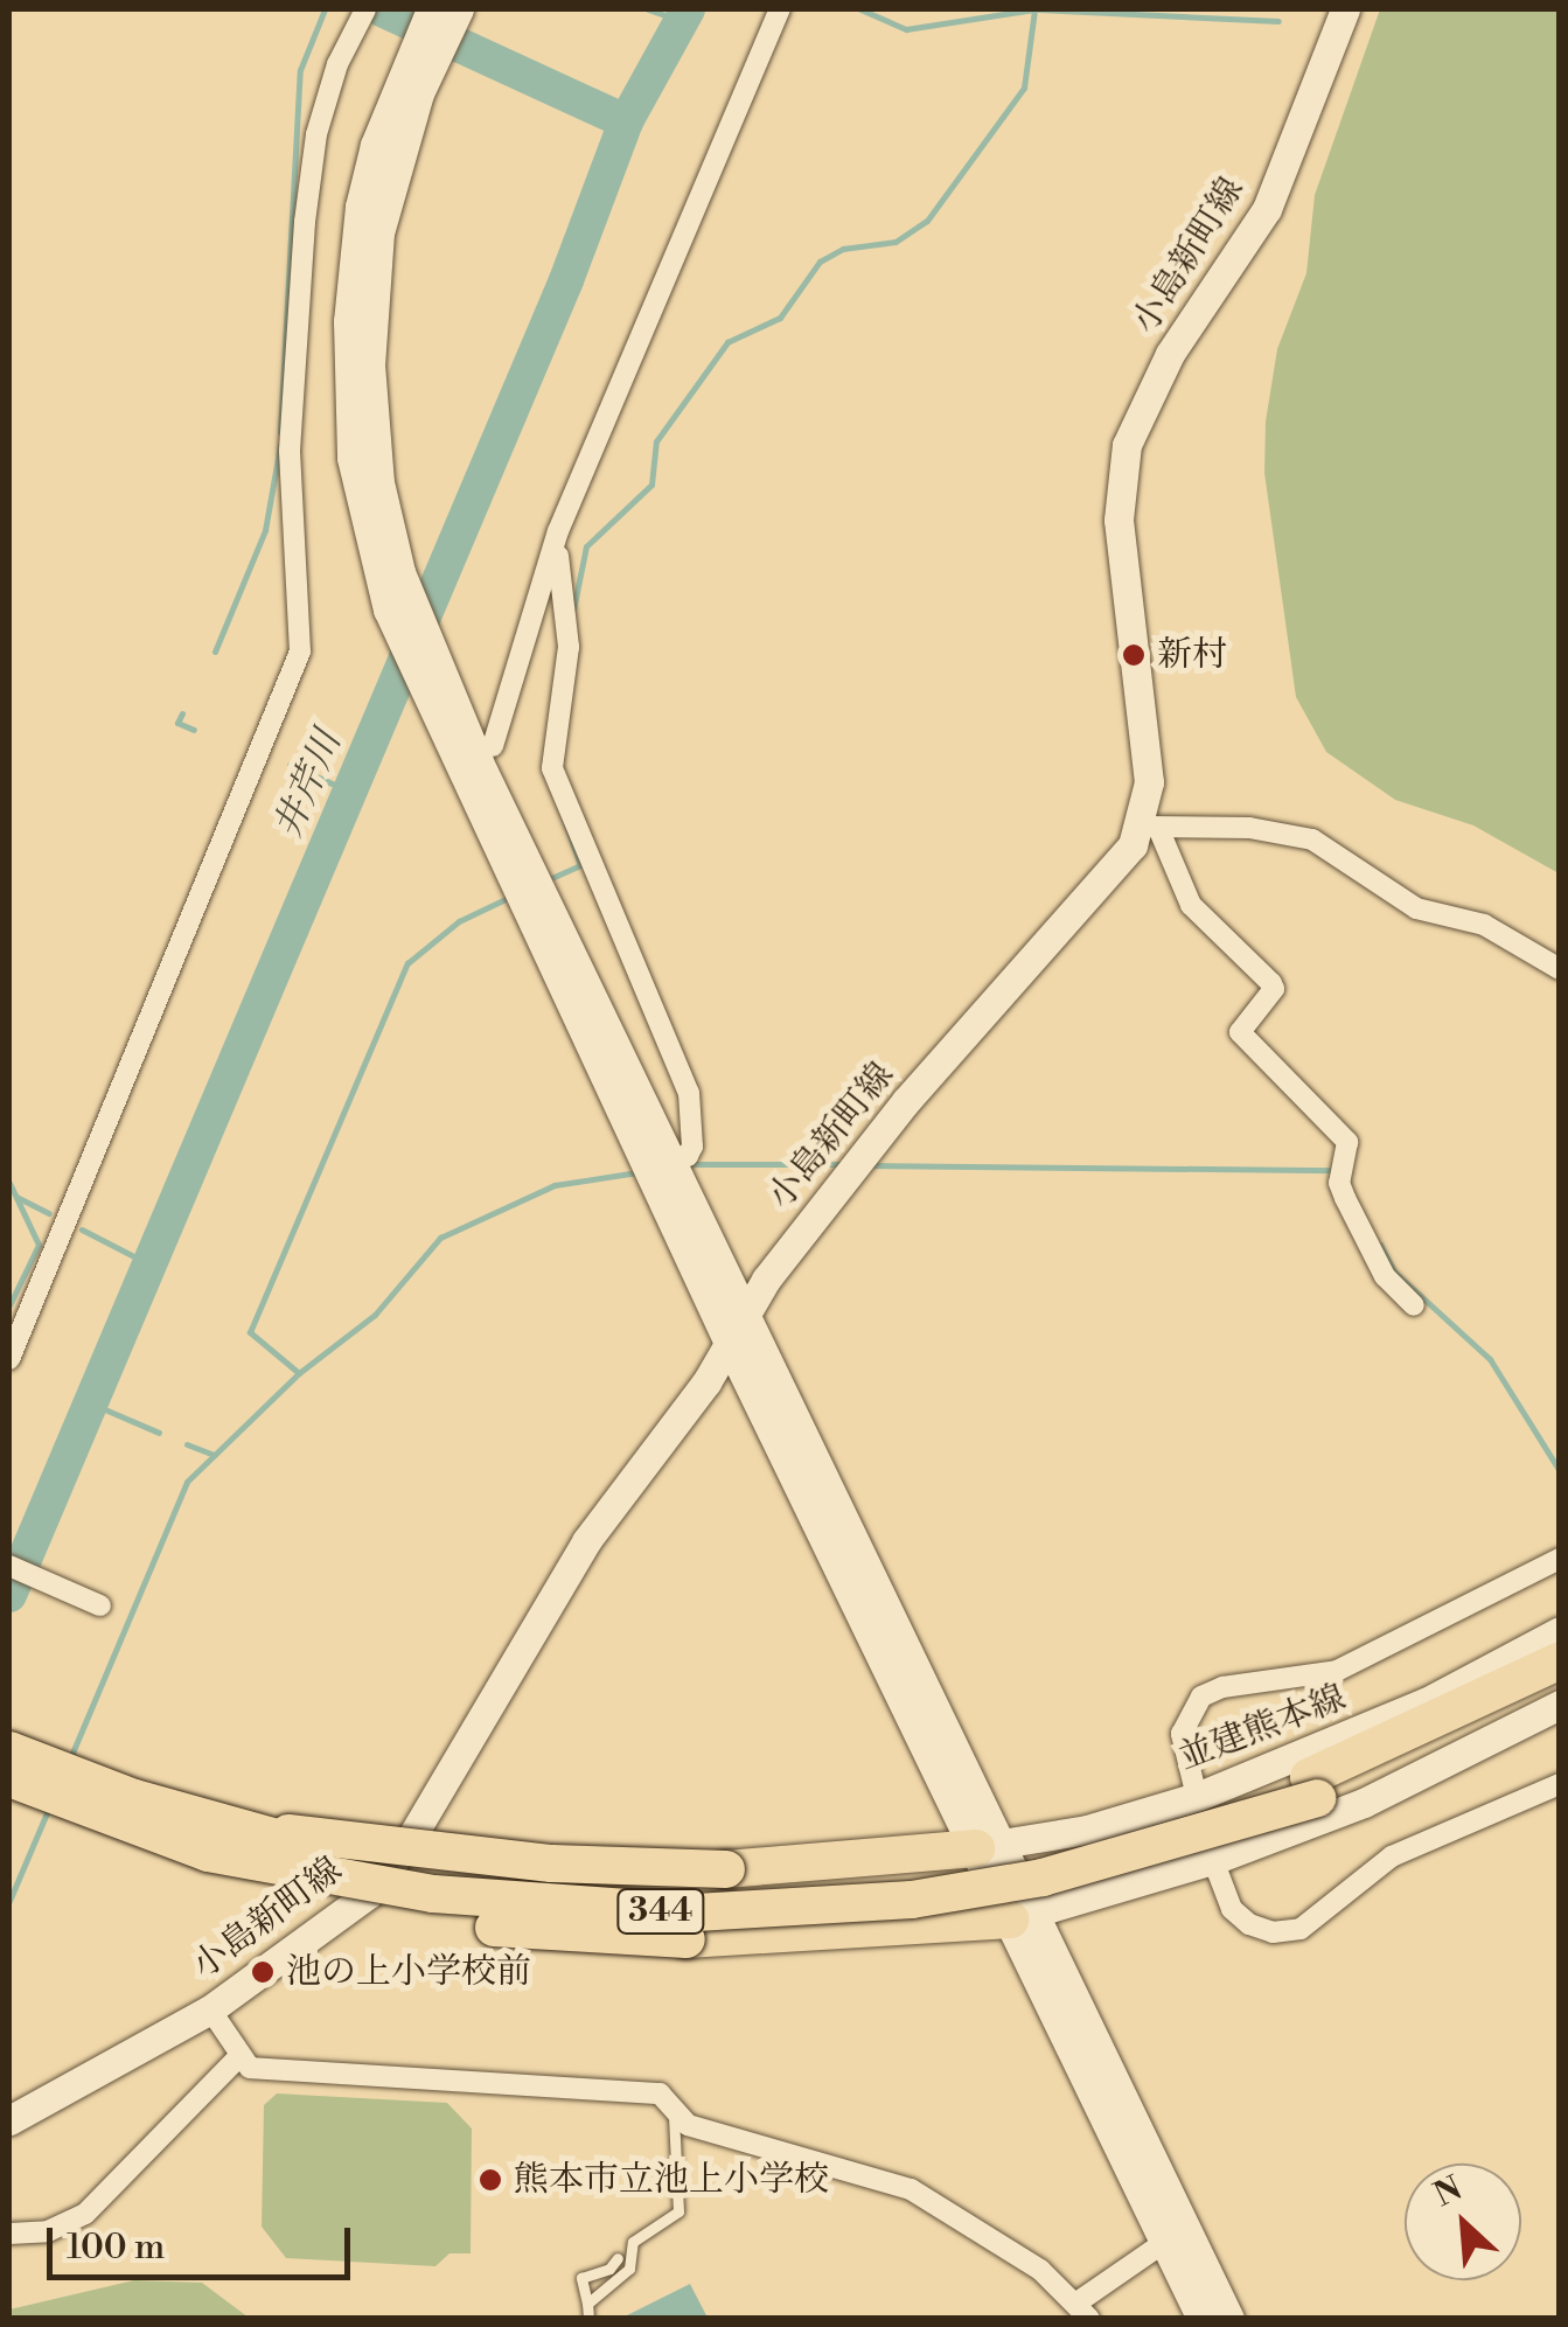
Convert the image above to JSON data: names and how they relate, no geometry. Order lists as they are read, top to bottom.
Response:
{
  "streets": {
    "highway": ["344"],
    "main road": ["小島新町線", "並建熊本線"]
  },
  "water": ["井芹川"],
  "places": ["新村", "池の上小学校前", "熊本市立池上小学校"],
  "scale_bar": "100 m",
  "north": "top left"
}
